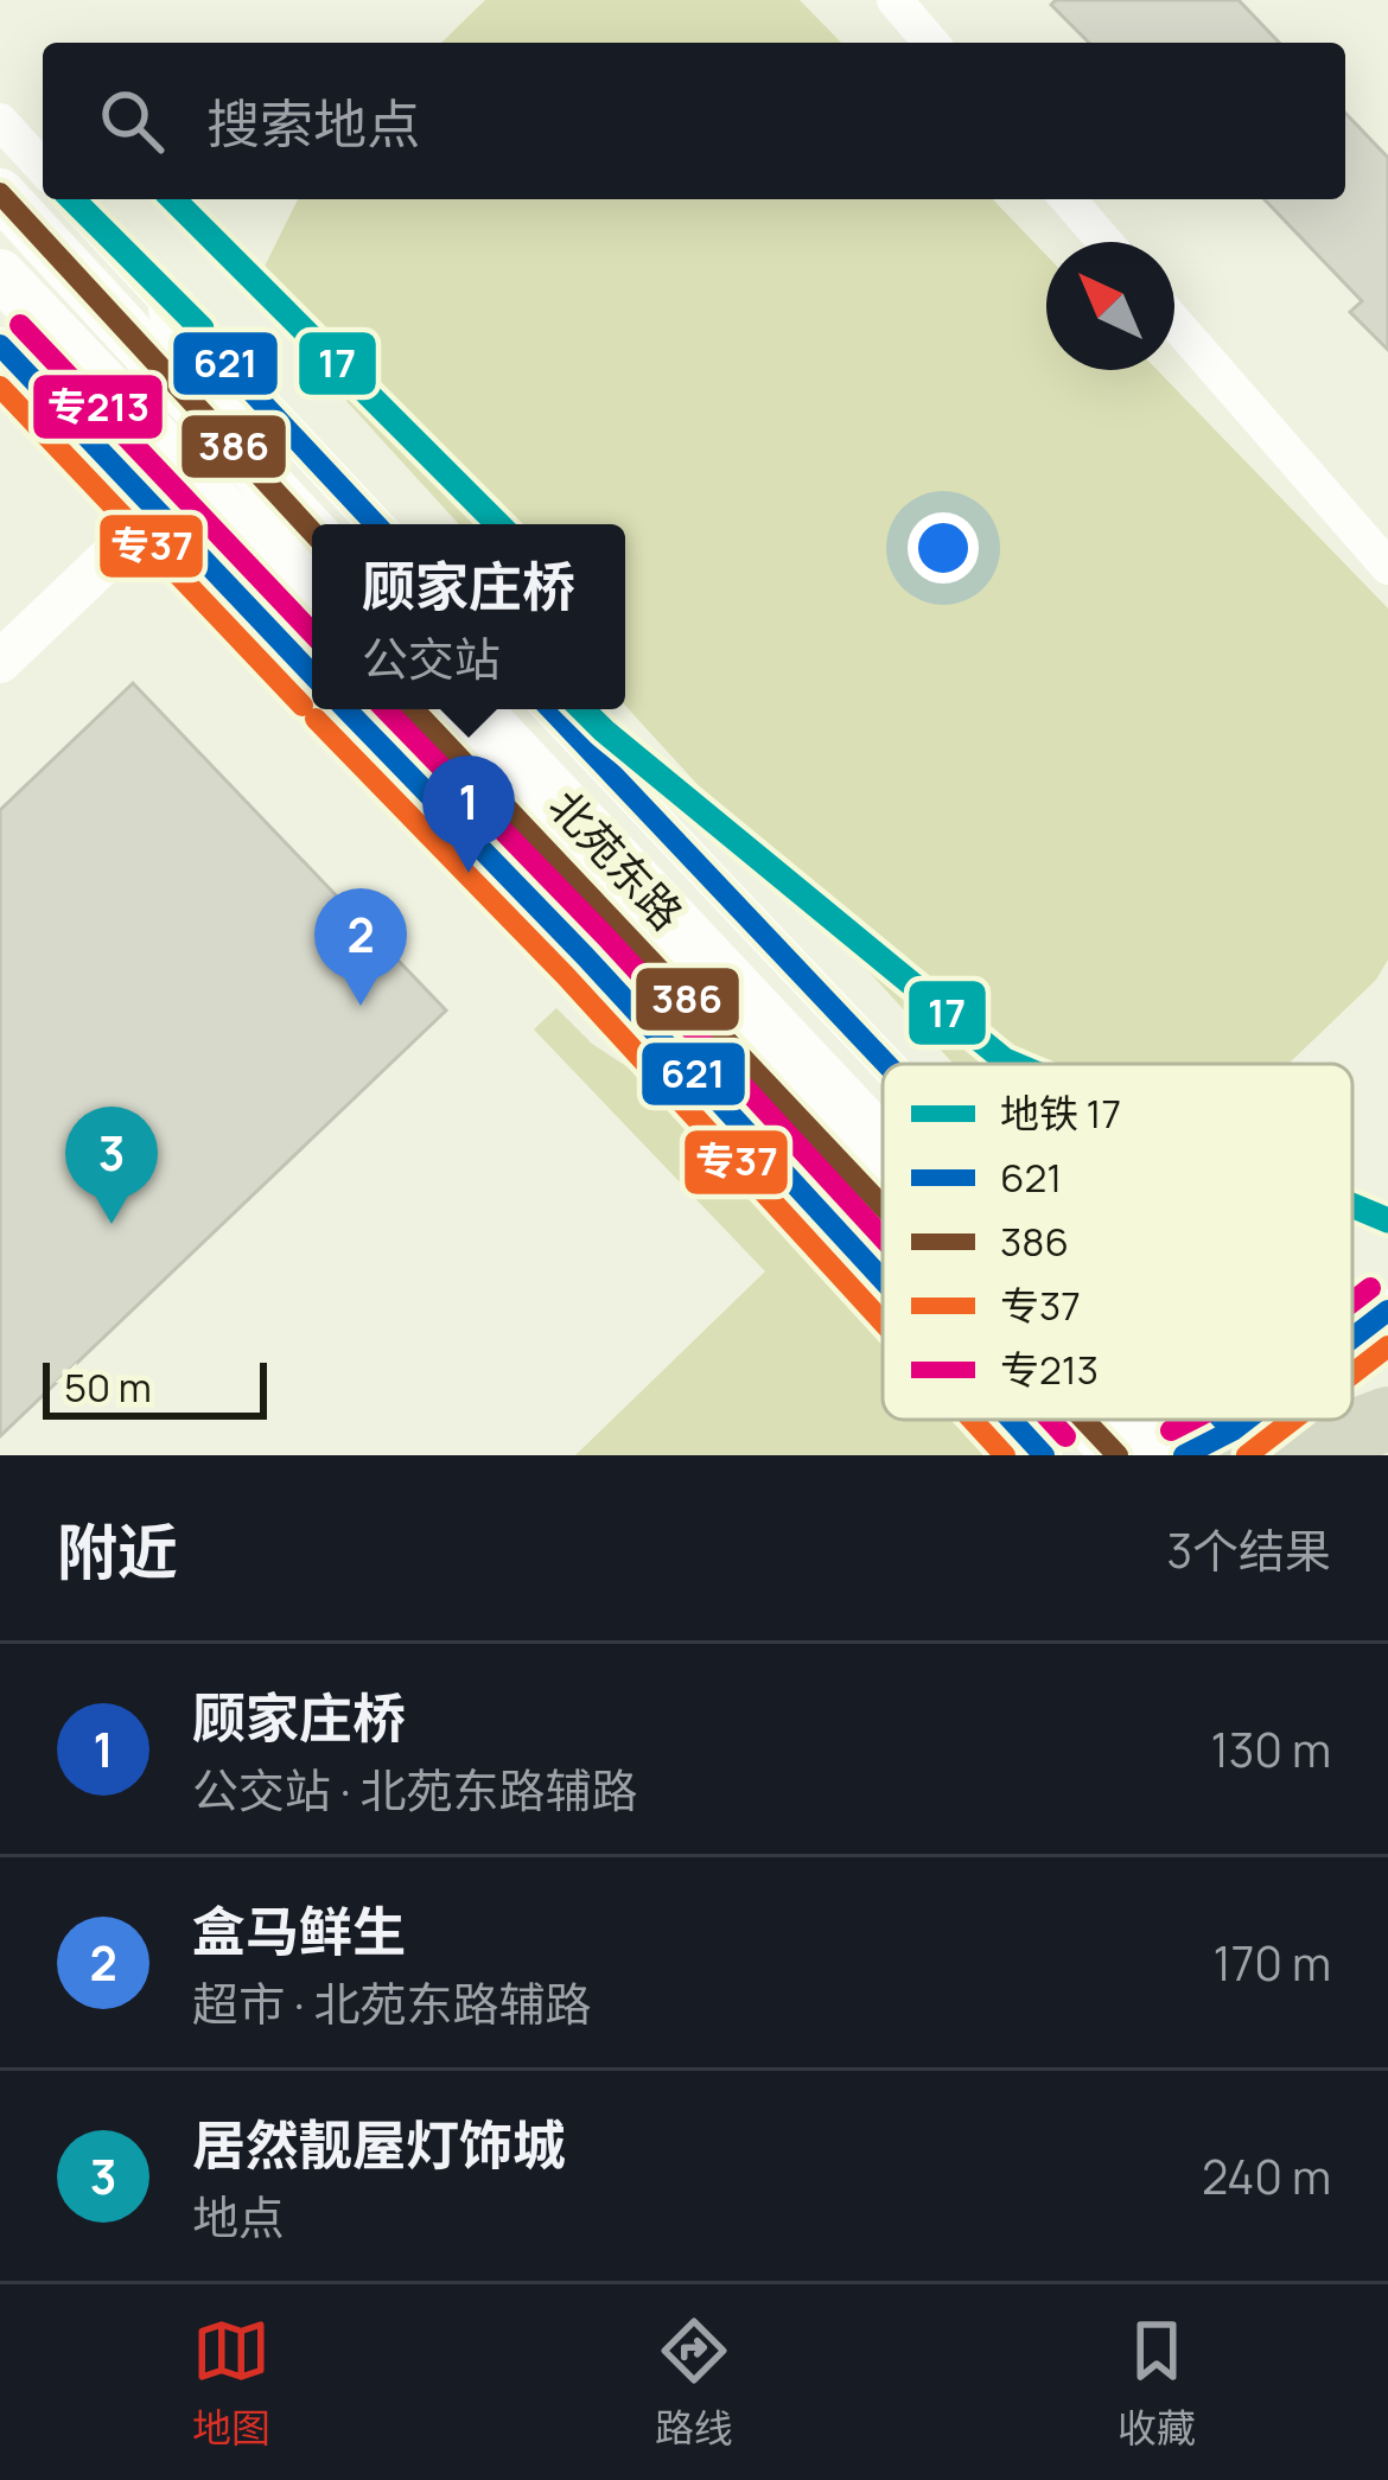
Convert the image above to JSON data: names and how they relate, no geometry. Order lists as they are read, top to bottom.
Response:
{
  "streets": {
    "main road": ["北苑东路"]
  },
  "lines": [
    "transit line 386",
    "metro line 17",
    "transit line 621",
    "transit line 专213",
    "transit line 专37"
  ],
  "legend": [
    "地铁 17",
    "621",
    "386",
    "专37",
    "专213"
  ],
  "scale_bar": "50 m",
  "north": "top left",
  "page": {
    "search": "搜索地点",
    "popup": ["顾家庄桥", "公交站"],
    "pins": ["1", "2", "3"],
    "scale": "50 m",
    "heading": ["附近", "3个结果"],
    "list": [
      {
        "mark": "1",
        "name": "顾家庄桥",
        "note": "公交站 · 北苑东路辅路",
        "value": "130 m"
      },
      {
        "mark": "2",
        "name": "盒马鲜生",
        "note": "超市 · 北苑东路辅路",
        "value": "170 m"
      },
      {
        "mark": "3",
        "name": "居然靓屋灯饰城",
        "note": "地点",
        "value": "240 m"
      }
    ],
    "nav": ["地图", "路线", "收藏"]
  }
}
